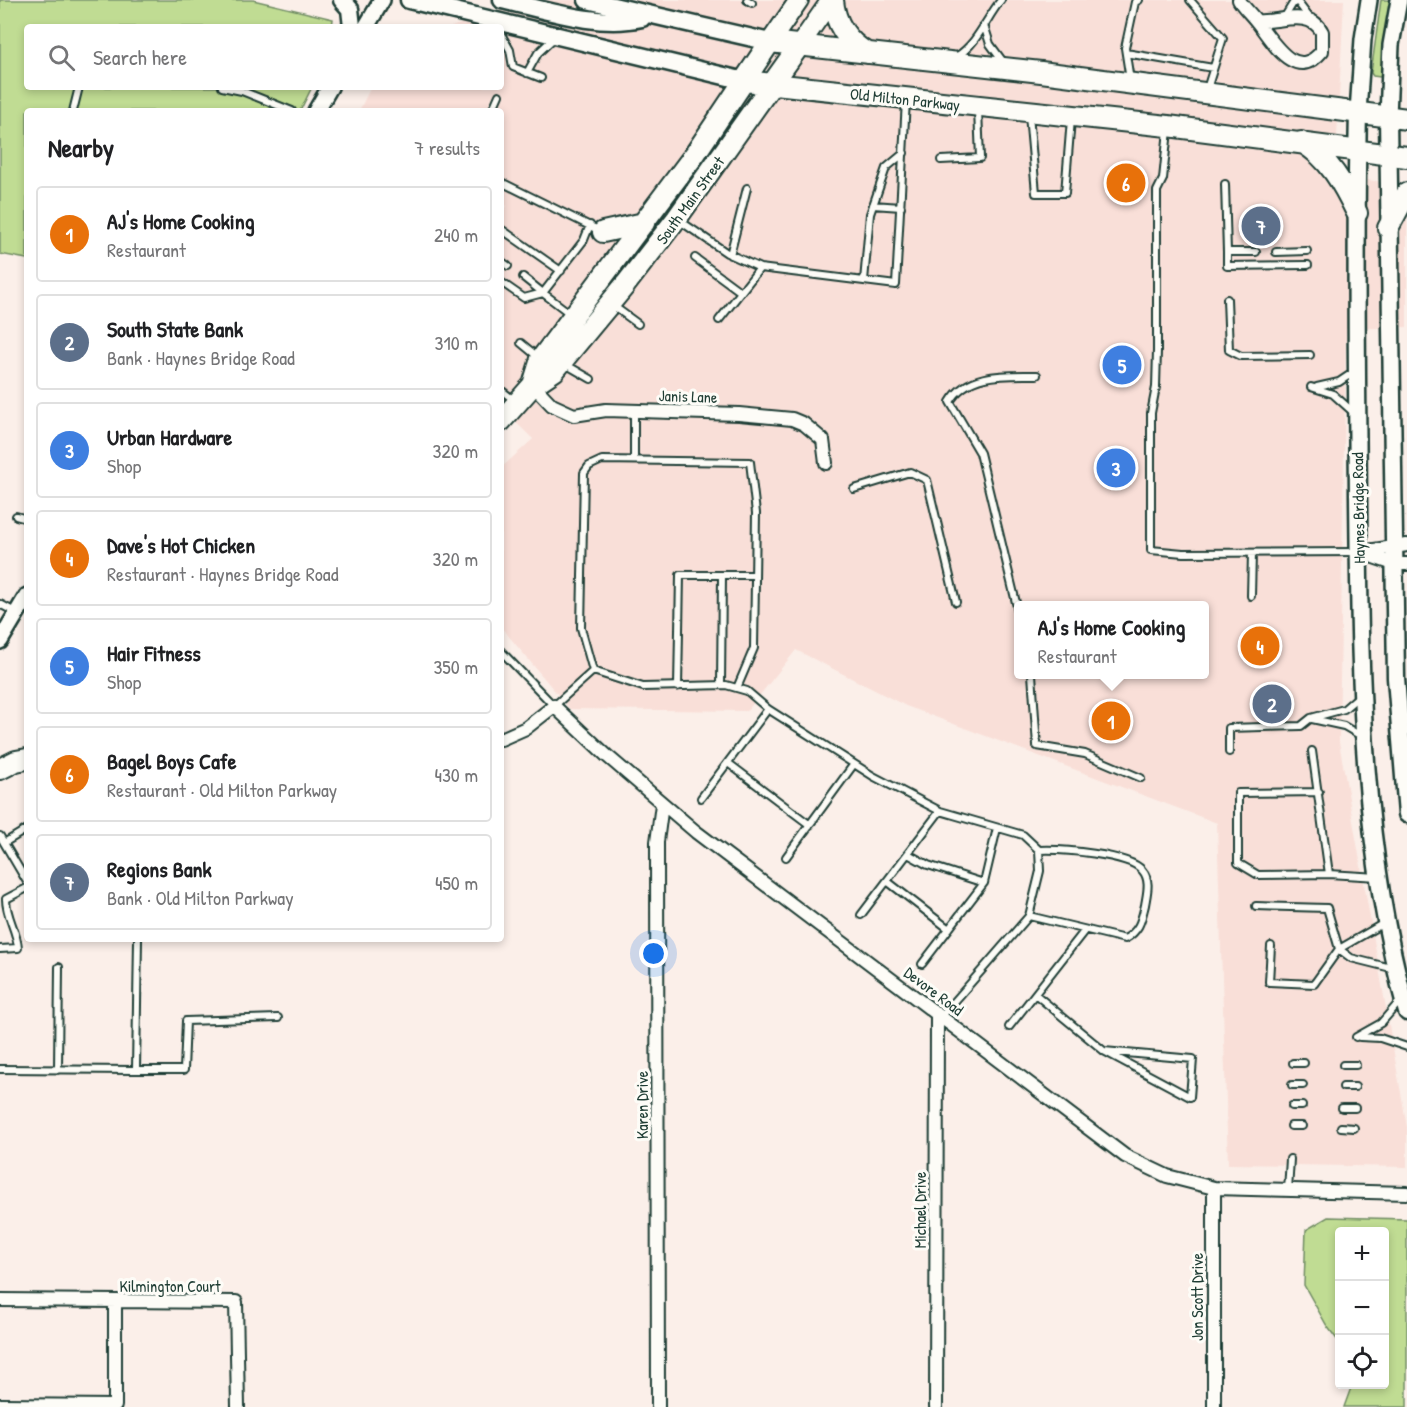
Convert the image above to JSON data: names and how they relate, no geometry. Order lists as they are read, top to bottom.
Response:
{
  "streets": {
    "highway": ["Old Milton Parkway", "South Main Street"],
    "main road": ["Haynes Bridge Road"],
    "street": [
      "Janis Lane",
      "Devore Road",
      "Karen Drive",
      "Michael Drive",
      "Kilmington Court",
      "Jon Scott Drive"
    ]
  },
  "crossings": [
    ["Old Milton Parkway", "South Main Street"],
    ["Old Milton Parkway", "Haynes Bridge Road"],
    ["South Main Street", "Janis Lane"],
    ["Devore Road", "Karen Drive"],
    ["Devore Road", "Michael Drive"],
    ["Devore Road", "Jon Scott Drive"]
  ],
  "page": {
    "search": "Search here",
    "heading": ["Nearby", "7 results"],
    "pins": [
      "6",
      "7",
      "5",
      "3",
      "4",
      "2",
      "1"
    ],
    "list": [
      {
        "mark": "1",
        "name": "AJ's Home Cooking",
        "note": "Restaurant",
        "value": "240 m"
      },
      {
        "mark": "2",
        "name": "South State Bank",
        "note": "Bank · Haynes Bridge Road",
        "value": "310 m"
      },
      {
        "mark": "3",
        "name": "Urban Hardware",
        "note": "Shop",
        "value": "320 m"
      },
      {
        "mark": "4",
        "name": "Dave's Hot Chicken",
        "note": "Restaurant · Haynes Bridge Road",
        "value": "320 m"
      },
      {
        "mark": "5",
        "name": "Hair Fitness",
        "note": "Shop",
        "value": "350 m"
      },
      {
        "mark": "6",
        "name": "Bagel Boys Cafe",
        "note": "Restaurant · Old Milton Parkway",
        "value": "430 m"
      },
      {
        "mark": "7",
        "name": "Regions Bank",
        "note": "Bank · Old Milton Parkway",
        "value": "450 m"
      }
    ],
    "popup": ["AJ's Home Cooking", "Restaurant"],
    "map_buttons": ["+", "−"]
  }
}
